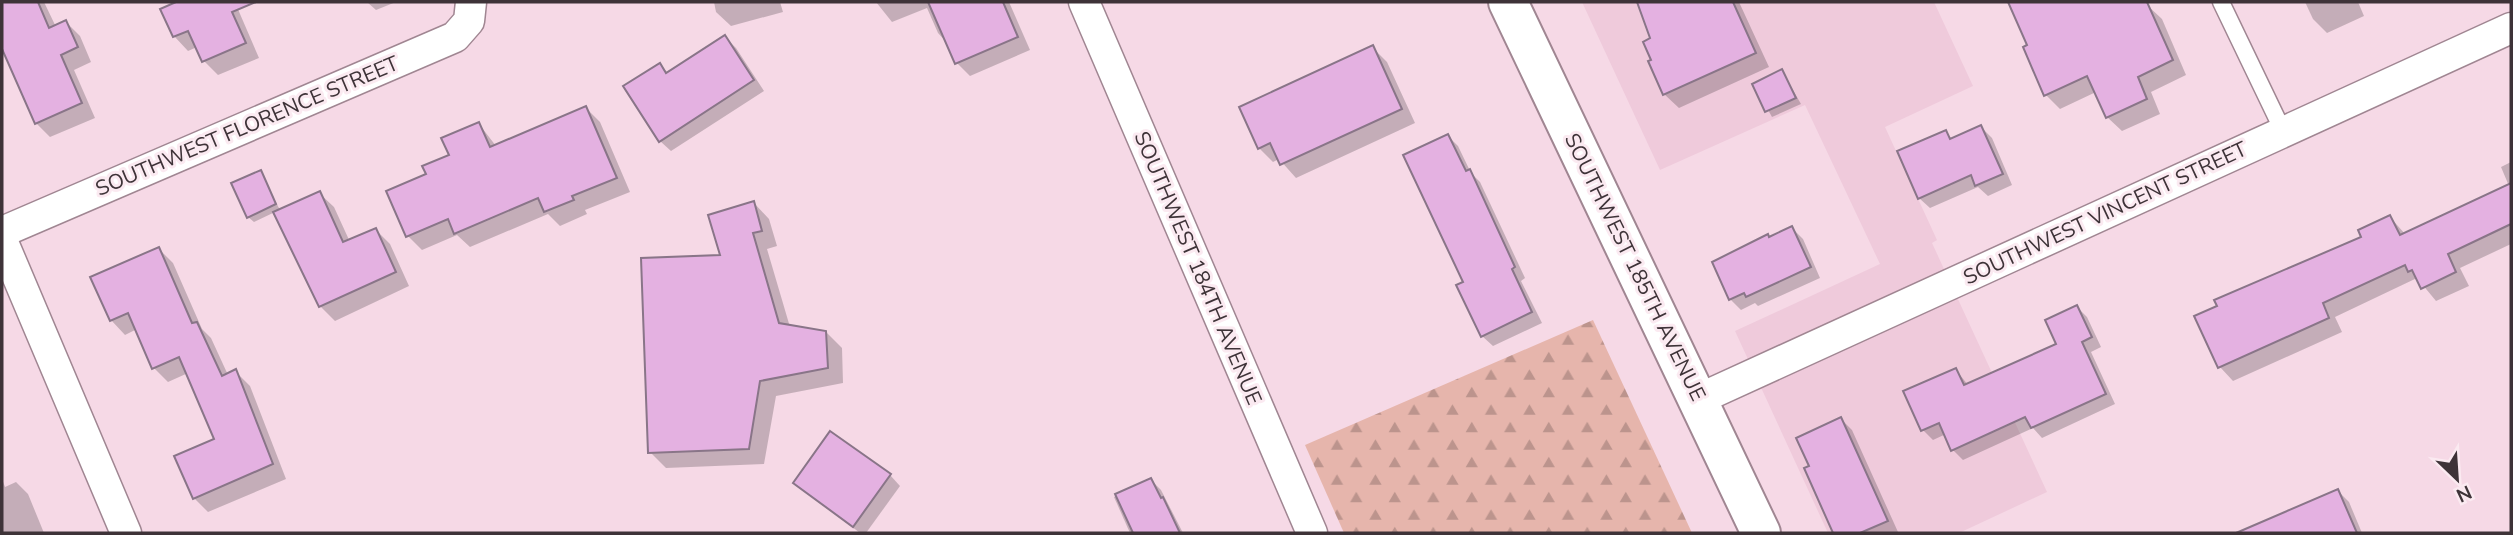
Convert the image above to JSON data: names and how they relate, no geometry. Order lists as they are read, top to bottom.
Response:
{
  "streets": {
    "main road": ["SOUTHWEST 185TH AVENUE"],
    "street": ["SOUTHWEST FLORENCE STREET", "SOUTHWEST VINCENT STREET", "SOUTHWEST 184TH AVENUE"]
  },
  "crossings": [
    ["SOUTHWEST VINCENT STREET", "SOUTHWEST 185TH AVENUE"]
  ],
  "north": "bottom right"
}
